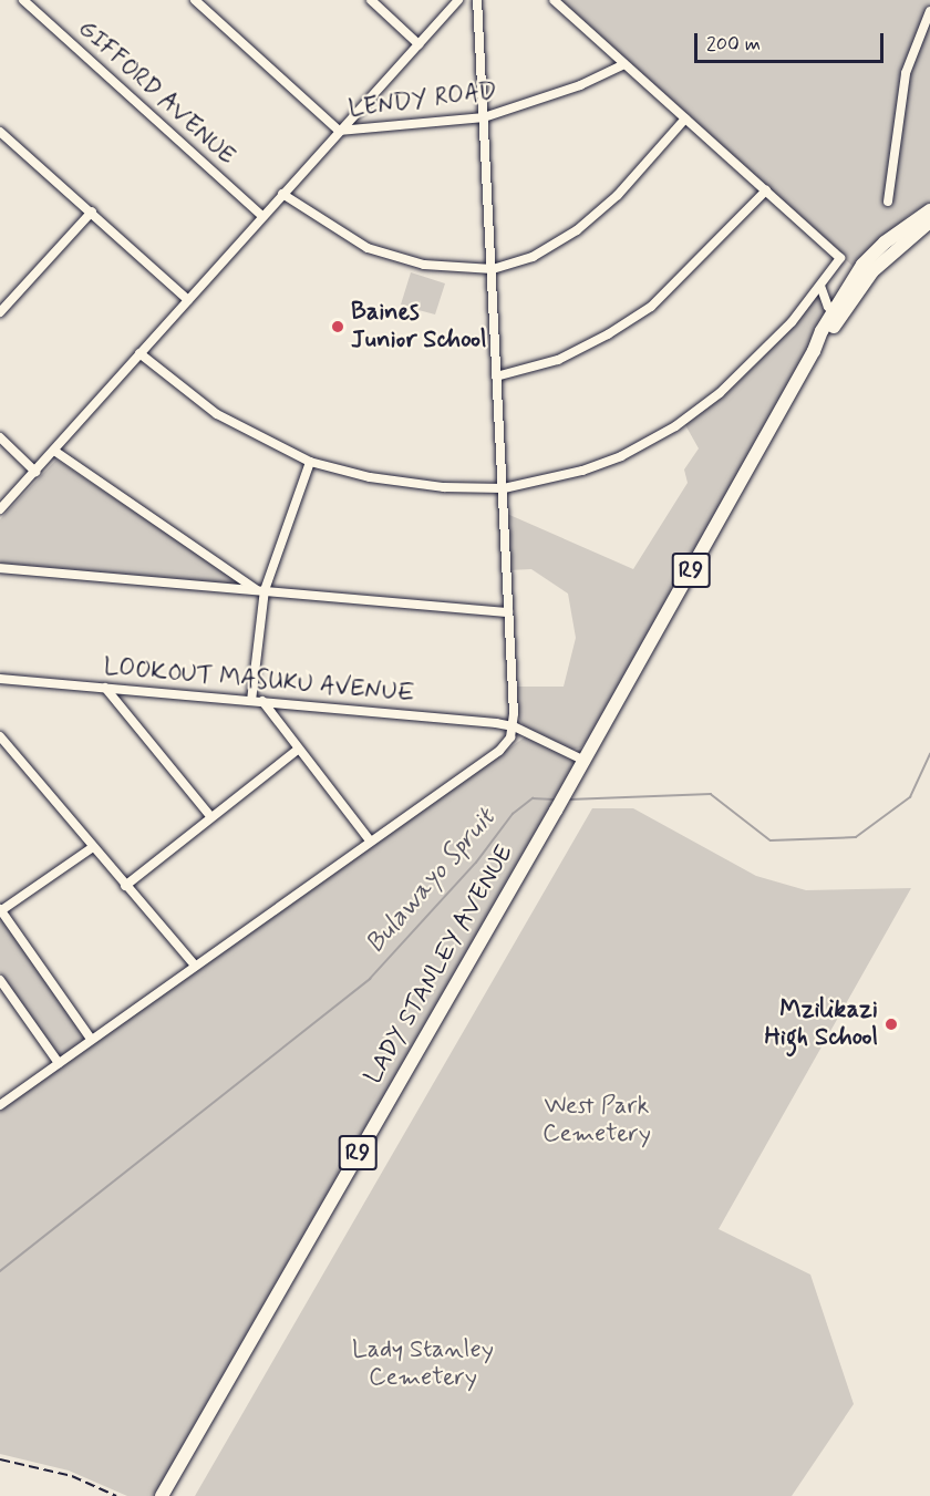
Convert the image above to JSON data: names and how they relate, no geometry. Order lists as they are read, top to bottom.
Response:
{
  "streets": {
    "highway": ["R9", "LADY STANLEY AVENUE"],
    "street": ["GIFFORD AVENUE", "LENDY ROAD", "LOOKOUT MASUKU AVENUE"]
  },
  "water": ["Bulawayo Spruit"],
  "parks": ["West Park Cemetery", "Lady Stanley Cemetery"],
  "places": ["Baines Junior School", "Mzilikazi High School"],
  "scale_bar": "200 m"
}
